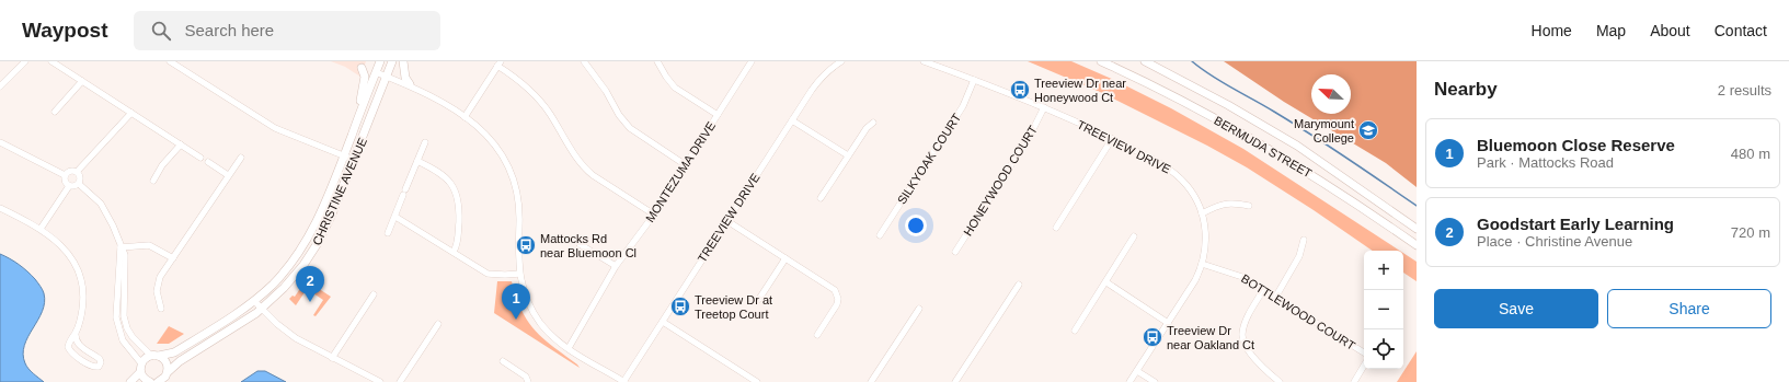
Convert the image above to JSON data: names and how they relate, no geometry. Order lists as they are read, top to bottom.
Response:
{
  "streets": {
    "main road": ["BERMUDA STREET", "CHRISTINE AVENUE"],
    "street": [
      "TREEVIEW DRIVE",
      "SILKYOAK COURT",
      "MONTEZUMA DRIVE",
      "HONEYWOOD COURT",
      "BOTTLEWOOD COURT"
    ]
  },
  "crossings": [
    ["TREEVIEW DRIVE", "SILKYOAK COURT"],
    ["TREEVIEW DRIVE", "HONEYWOOD COURT"],
    ["TREEVIEW DRIVE", "BOTTLEWOOD COURT"]
  ],
  "places": {
    "bus stop": [
      "Treeview Dr near Honeywood Ct",
      "Mattocks Rd near Bluemoon Cl",
      "Treeview Dr at Treetop Court",
      "Treeview Dr near Oakland Ct"
    ],
    "school or university": ["Marymount College"]
  },
  "north": "top left",
  "page": {
    "header": "Waypost",
    "search": "Search here",
    "nav": [
      "Home",
      "Map",
      "About",
      "Contact"
    ],
    "heading": ["Nearby", "2 results"],
    "list": [
      {
        "mark": "1",
        "name": "Bluemoon Close Reserve",
        "note": "Park · Mattocks Road",
        "value": "480 m"
      },
      {
        "mark": "2",
        "name": "Goodstart Early Learning",
        "note": "Place · Christine Avenue",
        "value": "720 m"
      }
    ],
    "map_buttons": ["+", "−"],
    "pins": ["2", "1"],
    "buttons": ["Save", "Share"]
  }
}
